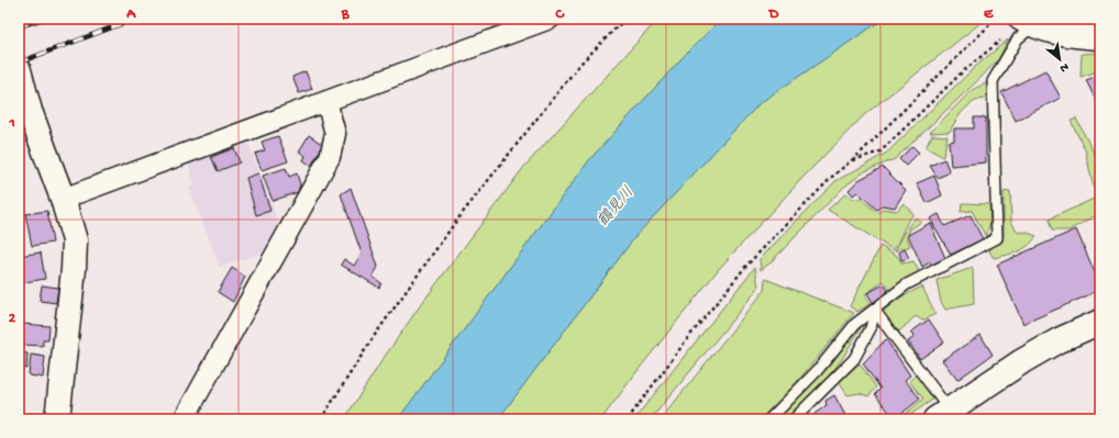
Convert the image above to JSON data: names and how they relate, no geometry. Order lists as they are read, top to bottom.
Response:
{
  "water": ["鶴見川"],
  "north": "bottom right",
  "grid": {
    "columns": [
      "A",
      "B",
      "C",
      "D",
      "E"
    ],
    "rows": ["1", "2"]
  }
}
